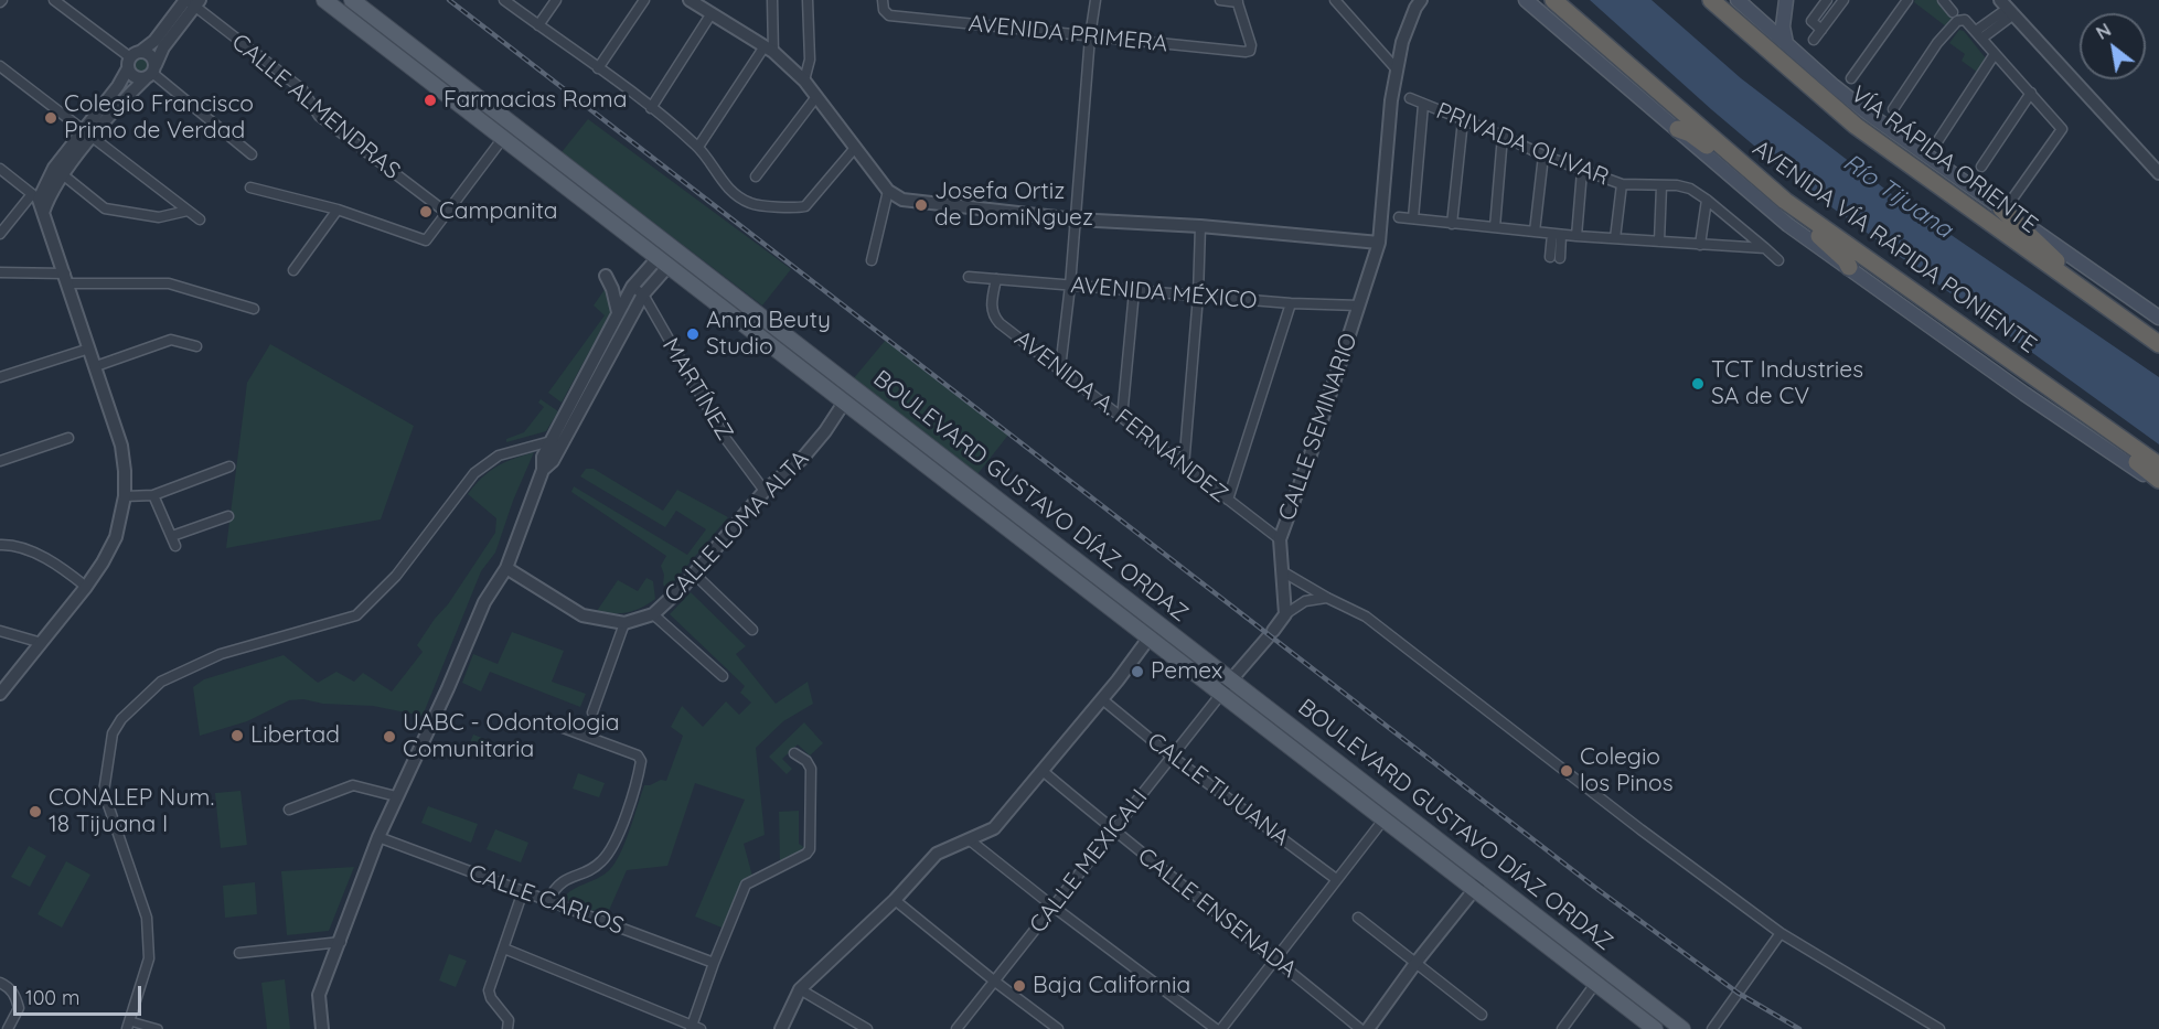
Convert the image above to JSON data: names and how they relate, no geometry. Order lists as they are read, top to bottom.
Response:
{
  "streets": {
    "highway": ["VÍA RÁPIDA ORIENTE", "AVENIDA VÍA RÁPIDA PONIENTE"],
    "main road": ["BOULEVARD GUSTAVO DÍAZ ORDAZ"],
    "street": [
      "AVENIDA PRIMERA",
      "CALLE ALMENDRAS",
      "PRIVADA OLIVAR",
      "AVENIDA MÉXICO",
      "MARTÍNEZ",
      "AVENIDA A. FERNÁNDEZ",
      "CALLE SEMINARIO",
      "CALLE LOMA ALTA",
      "CALLE TIJUANA",
      "CALLE MEXICALI",
      "CALLE CARLOS",
      "CALLE ENSENADA"
    ]
  },
  "crossings": [
    ["AVENIDA MÉXICO", "AVENIDA A. FERNÁNDEZ"],
    ["AVENIDA MÉXICO", "CALLE SEMINARIO"],
    ["MARTÍNEZ", "CALLE LOMA ALTA"],
    ["AVENIDA A. FERNÁNDEZ", "CALLE SEMINARIO"],
    ["BOULEVARD GUSTAVO DÍAZ ORDAZ", "CALLE LOMA ALTA"],
    ["BOULEVARD GUSTAVO DÍAZ ORDAZ", "CALLE MEXICALI"],
    ["CALLE TIJUANA", "CALLE MEXICALI"],
    ["CALLE MEXICALI", "CALLE ENSENADA"]
  ],
  "water": ["Río Tijuana"],
  "places": [
    "Farmacias Roma",
    "Colegio Francisco Primo de Verdad",
    "Josefa Ortiz de DomiNguez",
    "Campanita",
    "Anna Beuty Studio",
    "TCT Industries SA de CV",
    "Pemex",
    "Libertad",
    "UABC - Odontologia Comunitaria",
    "Colegio los Pinos",
    "CONALEP Num. 18 Tijuana I",
    "Baja California"
  ],
  "scale_bar": "100 m",
  "north": "top left"
}
